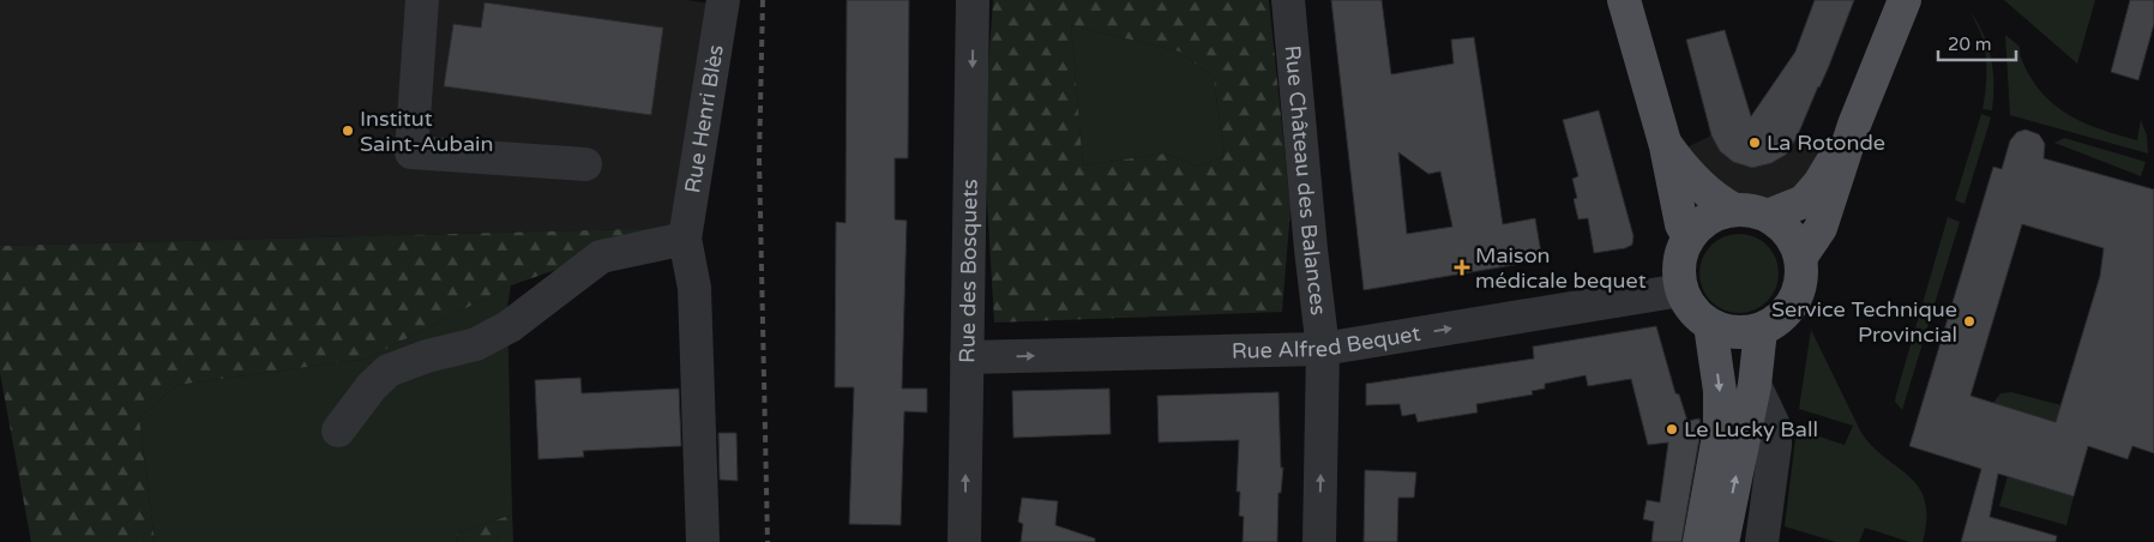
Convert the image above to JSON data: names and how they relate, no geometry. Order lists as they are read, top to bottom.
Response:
{
  "streets": {
    "street": [
      "Rue Henri Blès",
      "Rue Château des Balances",
      "Rue des Bosquets",
      "Rue Alfred Bequet"
    ]
  },
  "crossings": [
    ["Rue Château des Balances", "Rue Alfred Bequet"],
    ["Rue des Bosquets", "Rue Alfred Bequet"]
  ],
  "one_way": ["Rue Château des Balances", "Rue Alfred Bequet"],
  "places": {
    "other": [
      "Institut Saint-Aubain",
      "La Rotonde",
      "Service Technique Provincial",
      "Le Lucky Ball"
    ],
    "health": ["Maison médicale bequet"]
  },
  "scale_bar": "20 m"
}
